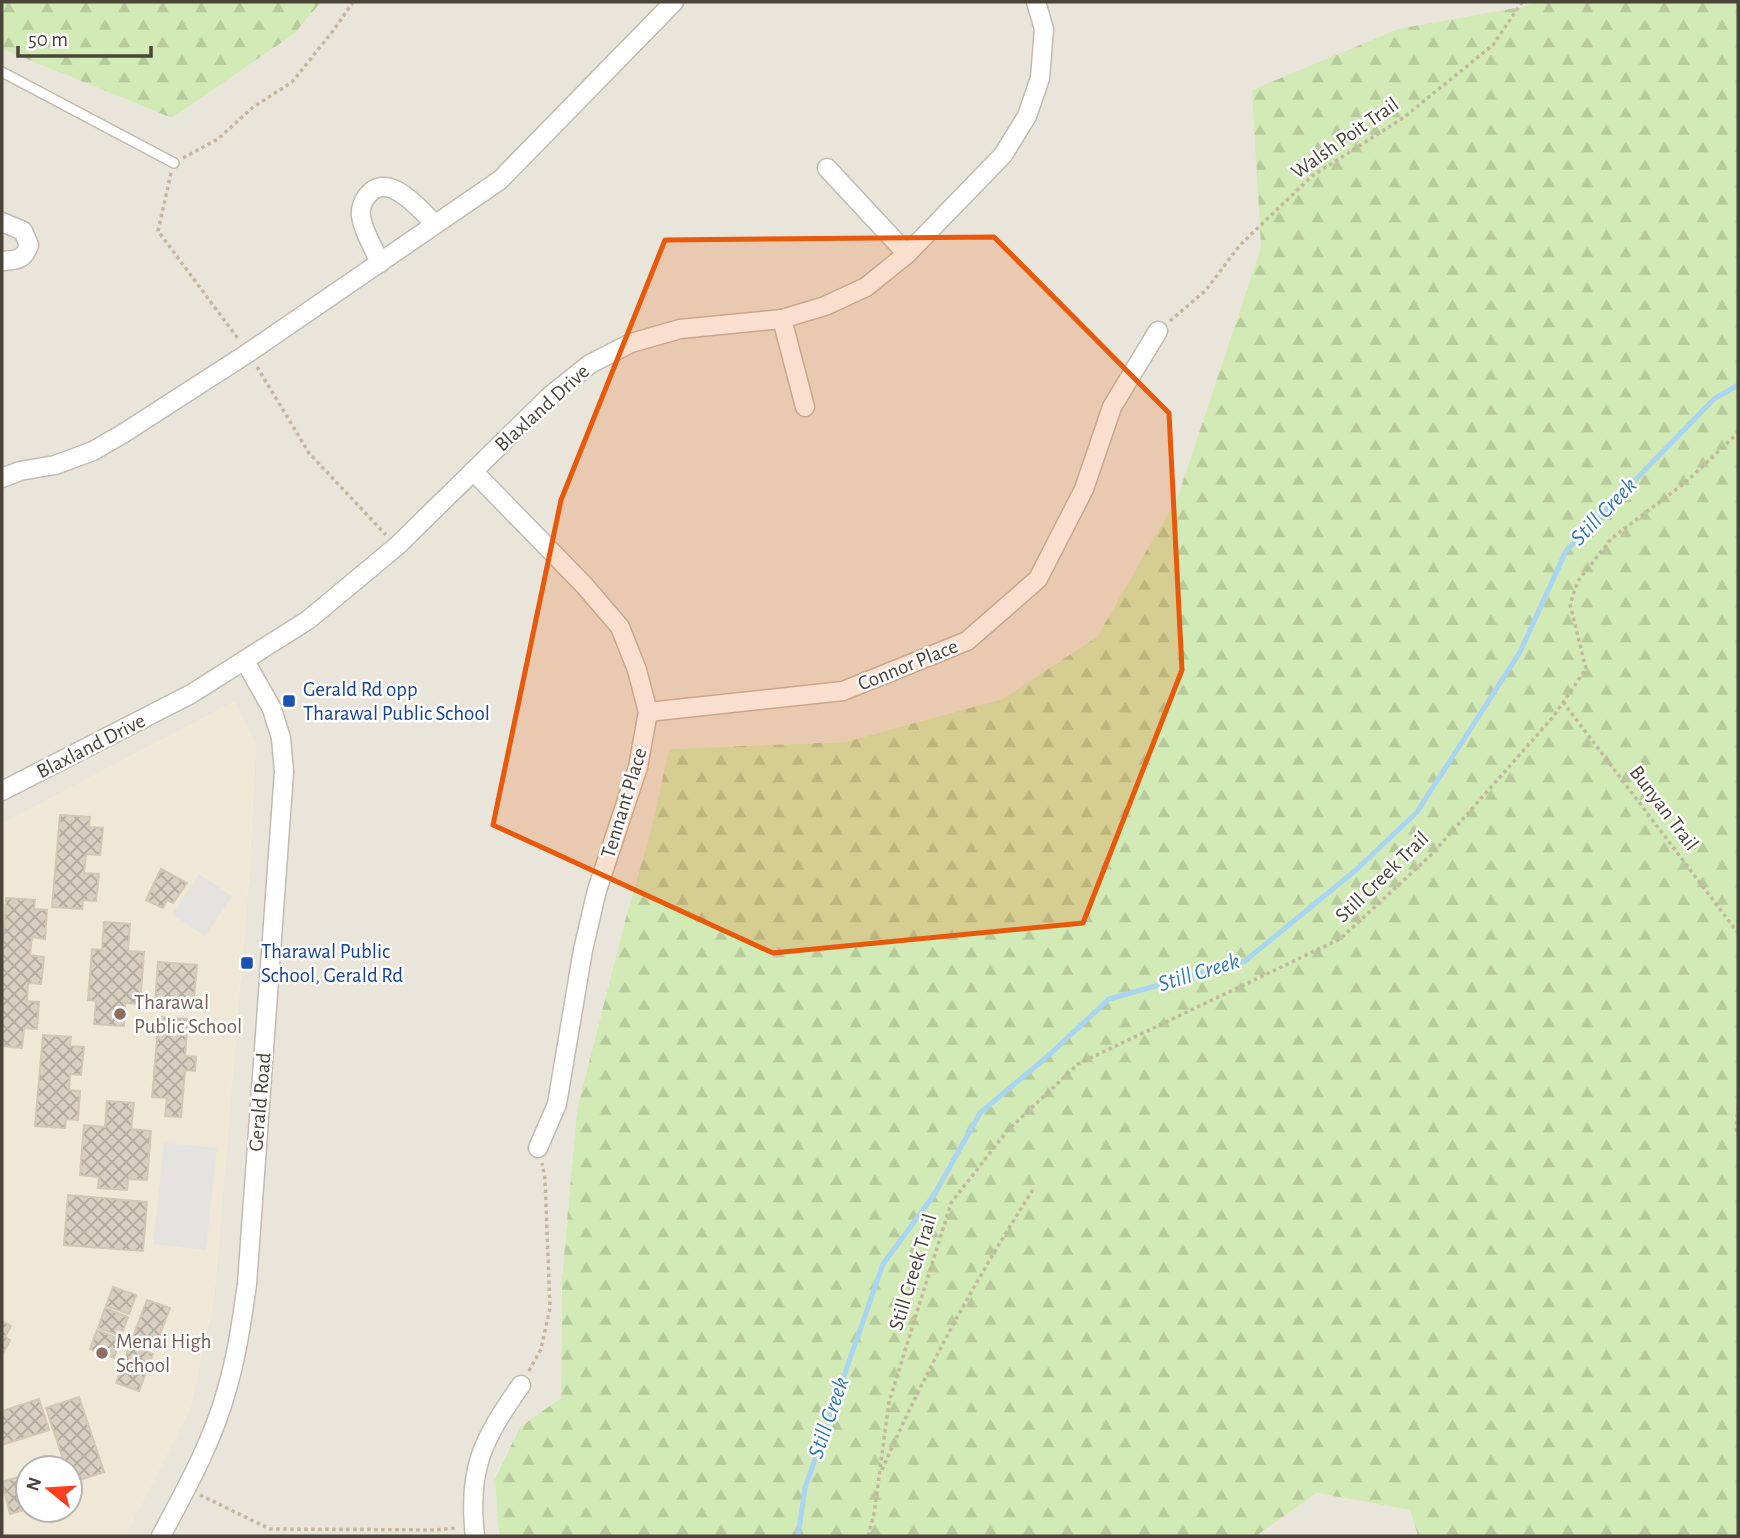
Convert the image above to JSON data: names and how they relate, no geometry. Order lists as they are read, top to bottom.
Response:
{
  "streets": {
    "street": [
      "Blaxland Drive",
      "Connor Place",
      "Tennant Place",
      "Gerald Road"
    ],
    "path": ["Walsh Poit Trail", "Bunyan Trail", "Still Creek Trail"]
  },
  "crossings": [
    ["Walsh Poit Trail", "Connor Place"],
    ["Blaxland Drive", "Tennant Place"],
    ["Blaxland Drive", "Gerald Road"],
    ["Connor Place", "Tennant Place"],
    ["Bunyan Trail", "Still Creek Trail"]
  ],
  "water": ["Still Creek"],
  "places": {
    "transit": ["Gerald Rd opp Tharawal Public School", "Tharawal Public School, Gerald Rd"],
    "other": ["Tharawal Public School", "Menai High School"]
  },
  "scale_bar": "50 m",
  "north": "left"
}
